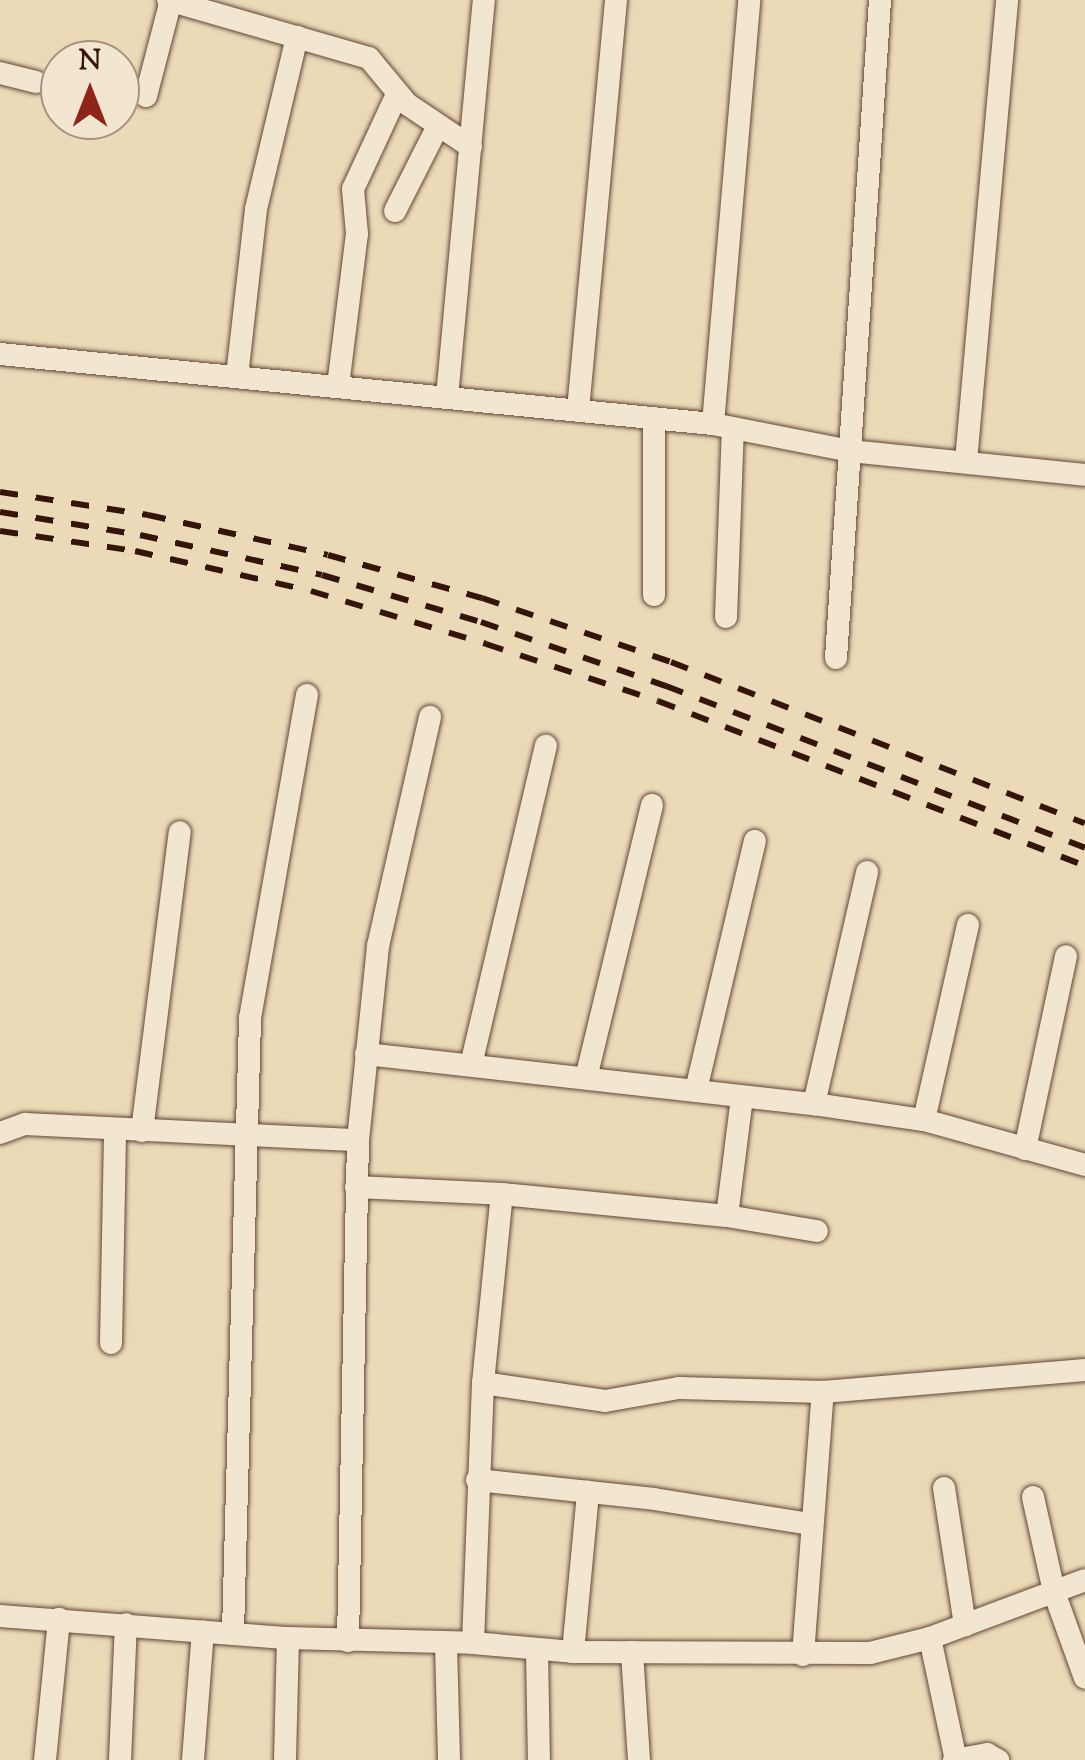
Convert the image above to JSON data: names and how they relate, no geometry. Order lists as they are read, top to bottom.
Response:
{
  "north": "top"
}
